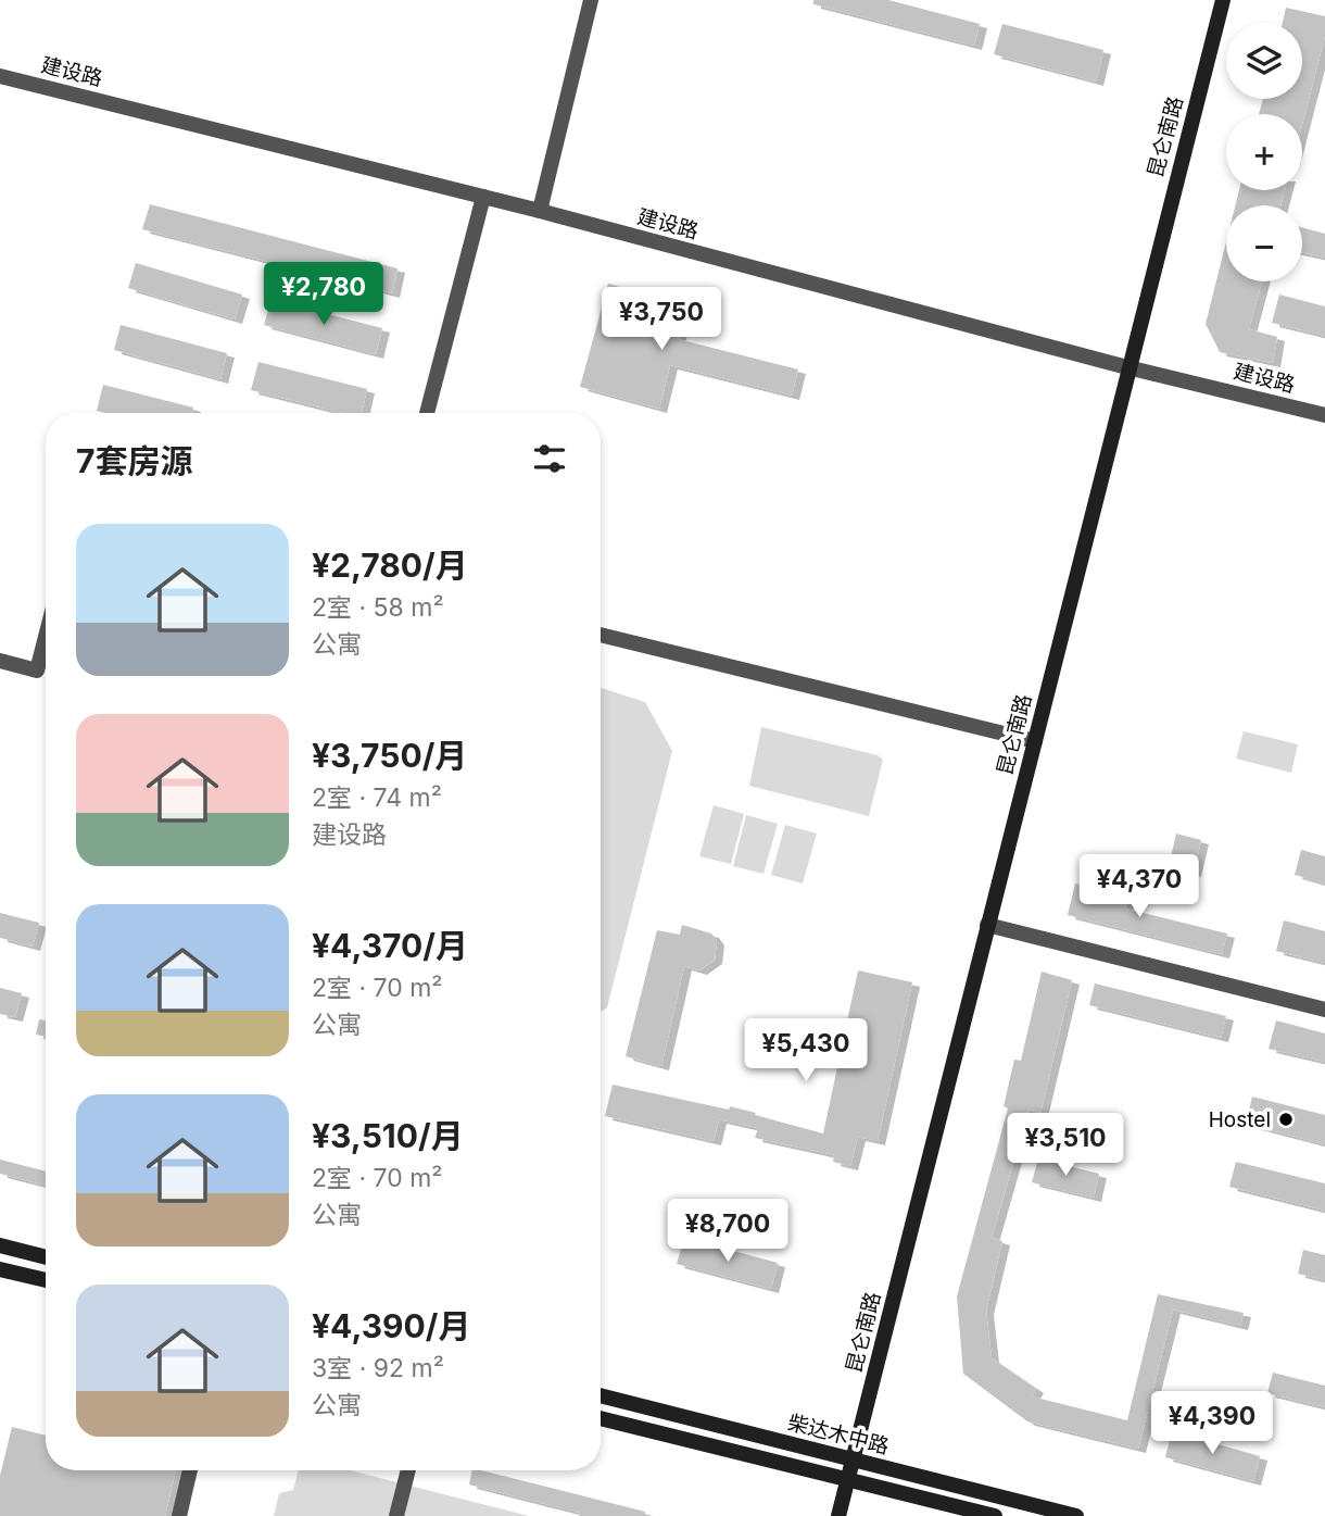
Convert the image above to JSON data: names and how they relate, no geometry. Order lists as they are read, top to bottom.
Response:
{
  "streets": {
    "main road": ["昆仑南路", "柴达木中路"],
    "street": ["建设路"]
  },
  "crossings": [
    ["建设路", "昆仑南路"],
    ["昆仑南路", "柴达木中路"]
  ],
  "places": ["Hostel"],
  "page": {
    "map_buttons": ["+", "−"],
    "price": [
      "¥2,780",
      "¥3,750",
      "¥4,370",
      "¥5,430",
      "¥3,510",
      "¥8,700",
      "¥4,390"
    ],
    "heading": "7套房源",
    "list": [
      {
        "name": "¥2,780/月",
        "note": "2室 · 58 m² · 公寓"
      },
      {
        "name": "¥3,750/月",
        "note": "2室 · 74 m² · 建设路"
      },
      {
        "name": "¥4,370/月",
        "note": "2室 · 70 m² · 公寓"
      },
      {
        "name": "¥3,510/月",
        "note": "2室 · 70 m² · 公寓"
      },
      {
        "name": "¥4,390/月",
        "note": "3室 · 92 m² · 公寓"
      }
    ]
  }
}
